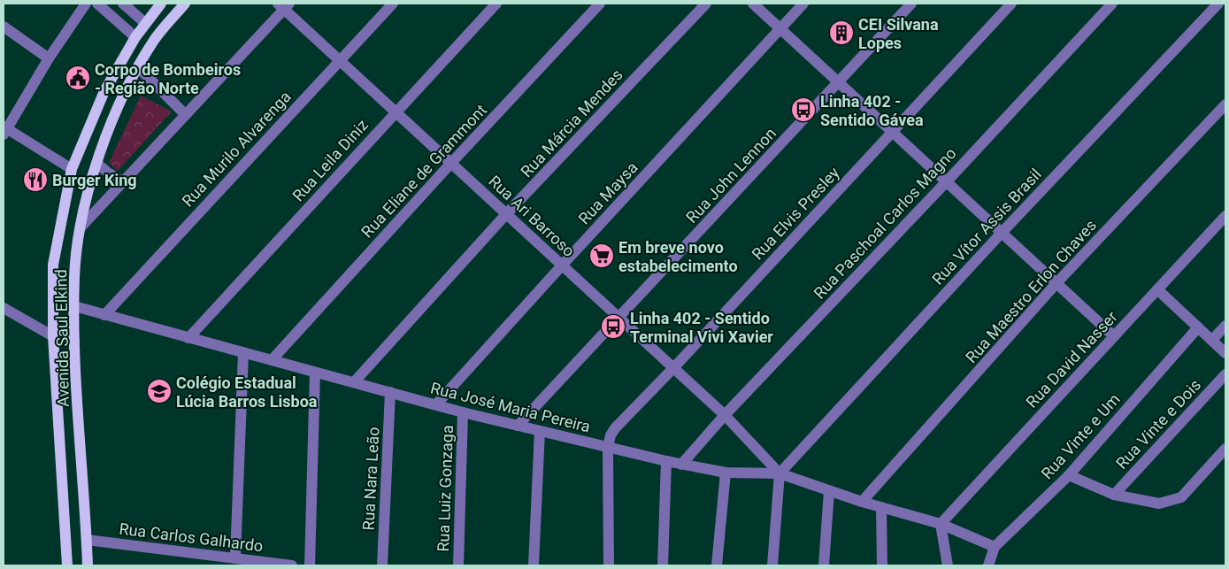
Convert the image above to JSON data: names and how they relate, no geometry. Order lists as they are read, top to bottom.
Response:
{
  "streets": {
    "main road": ["Avenida Saul Elkind"],
    "street": [
      "Rua Márcia Mendes",
      "Rua Murilo Alvarenga",
      "Rua Leila Diniz",
      "Rua Eliane de Grammont",
      "Rua John Lennon",
      "Rua Maysa",
      "Rua Elvis Presley",
      "Rua Ari Barroso",
      "Rua Paschoal Carlos Magno",
      "Rua Vítor Assis Brasil",
      "Rua Maestro Erlon Chaves",
      "Rua David Nasser",
      "Rua José Maria Pereira",
      "Rua Vinte e Dois",
      "Rua Vinte e Um",
      "Rua Nara Leão",
      "Rua Luiz Gonzaga",
      "Rua Carlos Galhardo"
    ]
  },
  "crossings": [
    ["Rua Márcia Mendes", "Rua Ari Barroso"],
    ["Rua Márcia Mendes", "Rua José Maria Pereira"],
    ["Rua Murilo Alvarenga", "Rua Ari Barroso"],
    ["Rua Murilo Alvarenga", "Rua José Maria Pereira"],
    ["Rua Leila Diniz", "Rua Ari Barroso"],
    ["Rua Leila Diniz", "Rua José Maria Pereira"],
    ["Rua Eliane de Grammont", "Rua Ari Barroso"],
    ["Rua Eliane de Grammont", "Rua José Maria Pereira"],
    ["Rua John Lennon", "Rua Ari Barroso"],
    ["Rua John Lennon", "Rua José Maria Pereira"],
    ["Rua Maysa", "Rua Ari Barroso"],
    ["Rua Maysa", "Rua José Maria Pereira"],
    ["Rua Elvis Presley", "Rua Ari Barroso"],
    ["Rua Elvis Presley", "Rua José Maria Pereira"],
    ["Rua Ari Barroso", "Rua Paschoal Carlos Magno"],
    ["Rua Ari Barroso", "Rua Vítor Assis Brasil"],
    ["Rua Ari Barroso", "Rua José Maria Pereira"],
    ["Rua Paschoal Carlos Magno", "Rua José Maria Pereira"],
    ["Rua Vítor Assis Brasil", "Rua José Maria Pereira"],
    ["Rua Maestro Erlon Chaves", "Rua José Maria Pereira"],
    ["Avenida Saul Elkind", "Rua José Maria Pereira"],
    ["Avenida Saul Elkind", "Rua Carlos Galhardo"],
    ["Rua David Nasser", "Rua José Maria Pereira"],
    ["Rua José Maria Pereira", "Rua Vinte e Um"],
    ["Rua José Maria Pereira", "Rua Nara Leão"],
    ["Rua José Maria Pereira", "Rua Luiz Gonzaga"]
  ],
  "places": {
    "building": ["CEI Silvana Lopes"],
    "public building": ["Corpo de Bombeiros - Região Norte"],
    "bus stop": ["Linha 402 - Sentido Gávea", "Linha 402 - Sentido Terminal Vivi Xavier"],
    "restaurant": ["Burger King"],
    "supermarket": ["Em breve novo estabelecimento"],
    "school or university": ["Colégio Estadual Lúcia Barros Lisboa"]
  }
}
